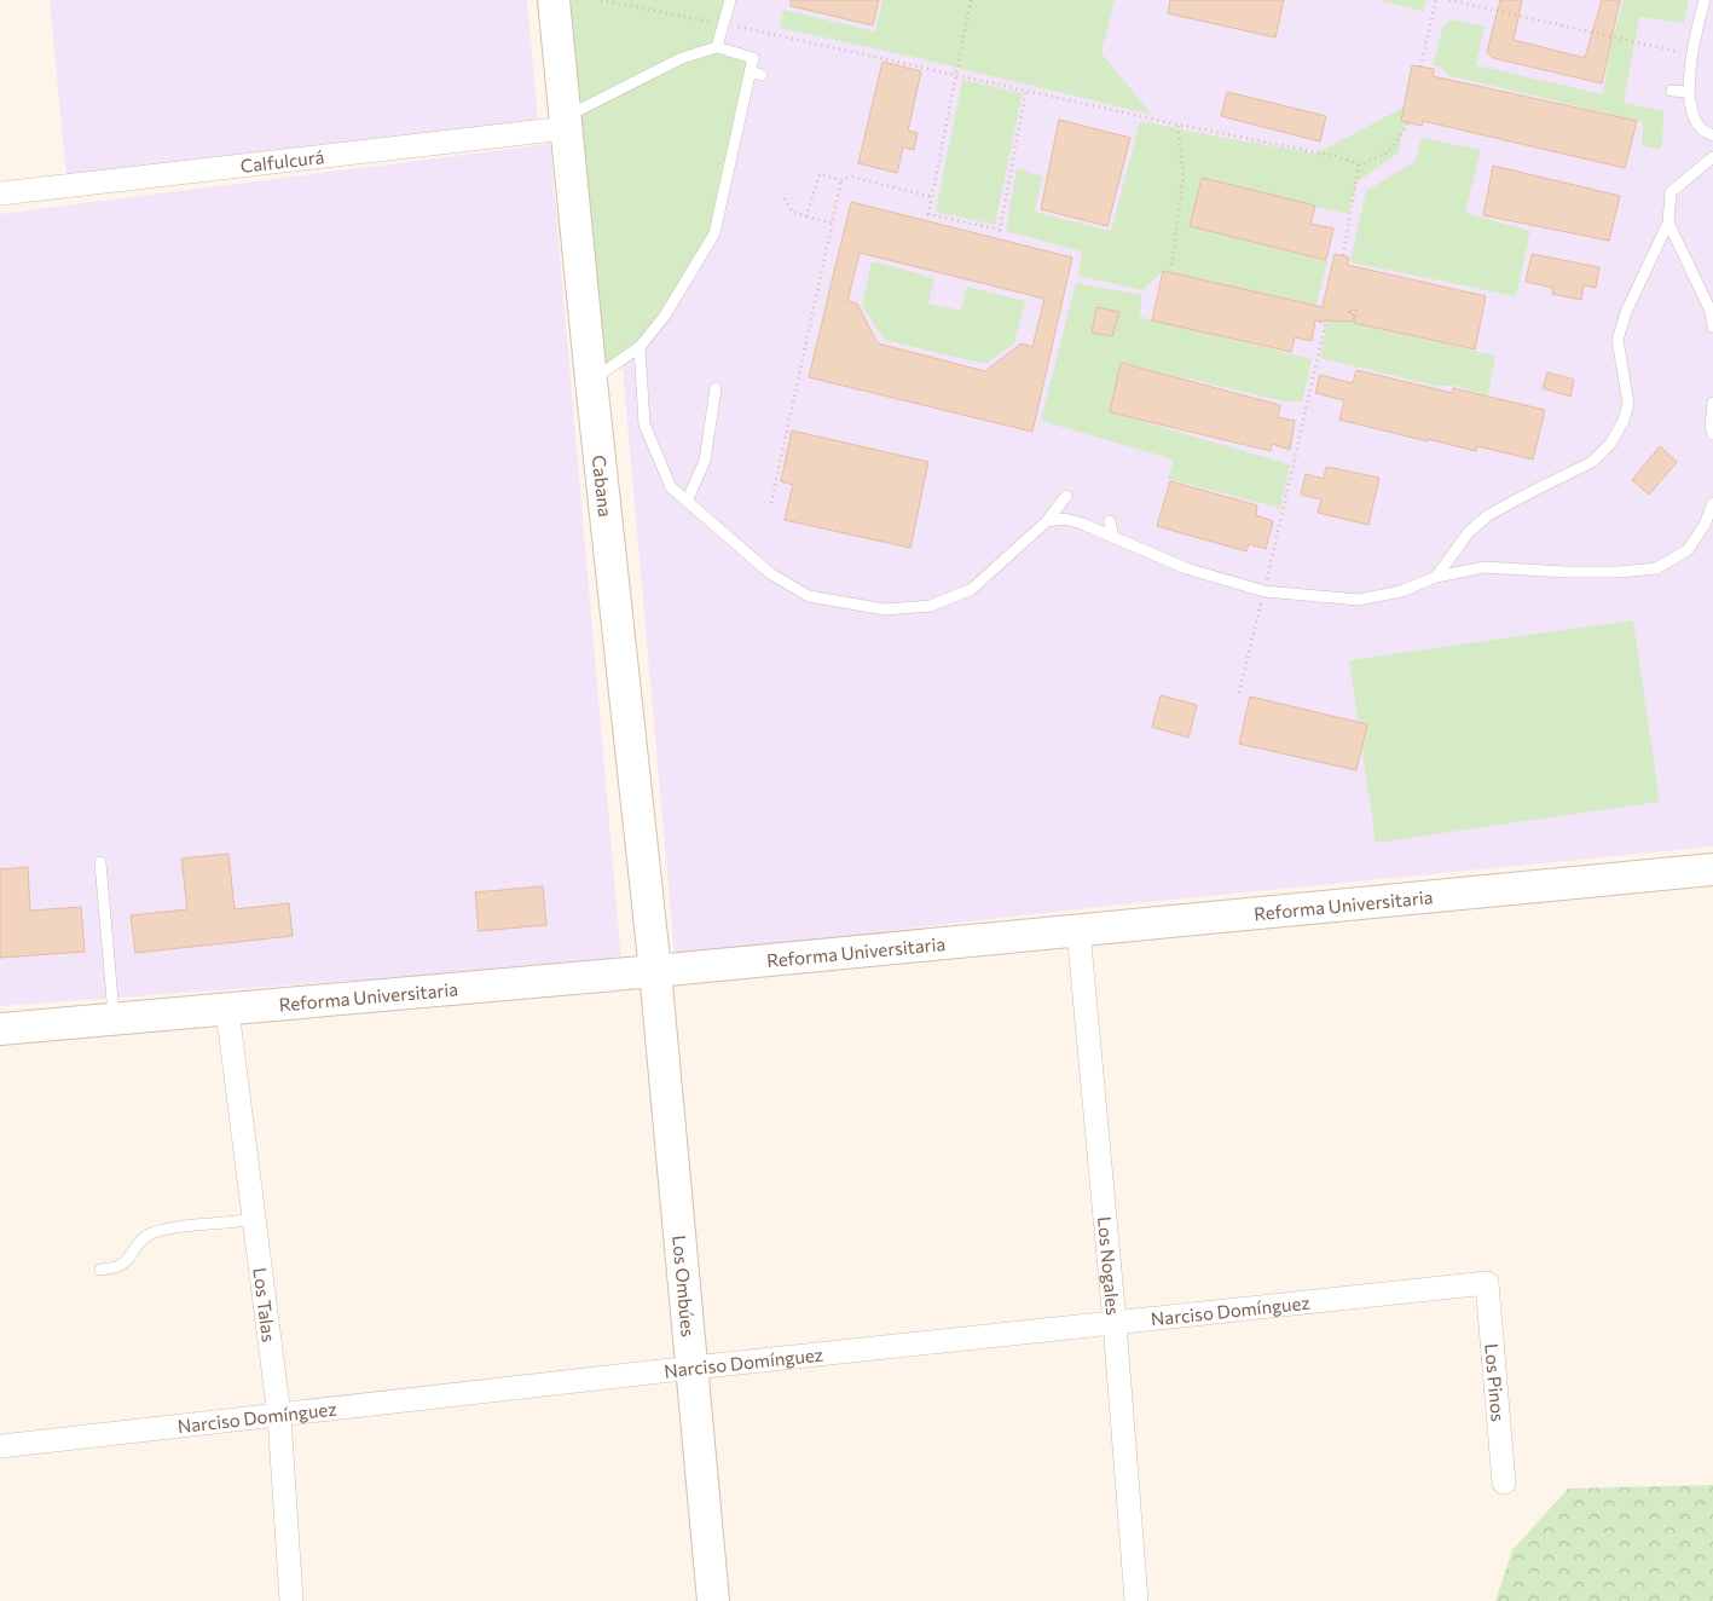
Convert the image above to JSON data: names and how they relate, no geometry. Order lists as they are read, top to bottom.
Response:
{
  "streets": {
    "street": [
      "Calfulcurá",
      "Cabana",
      "Reforma Universitaria",
      "Los Nogales",
      "Los Ombúes",
      "Los Talas",
      "Narciso Domínguez",
      "Los Pinos"
    ]
  },
  "crossings": [
    ["Calfulcurá", "Cabana"],
    ["Cabana", "Reforma Universitaria"],
    ["Cabana", "Los Ombúes"],
    ["Reforma Universitaria", "Los Nogales"],
    ["Reforma Universitaria", "Los Ombúes"],
    ["Reforma Universitaria", "Los Talas"],
    ["Los Nogales", "Narciso Domínguez"],
    ["Los Ombúes", "Narciso Domínguez"],
    ["Los Talas", "Narciso Domínguez"],
    ["Narciso Domínguez", "Los Pinos"]
  ]
}
